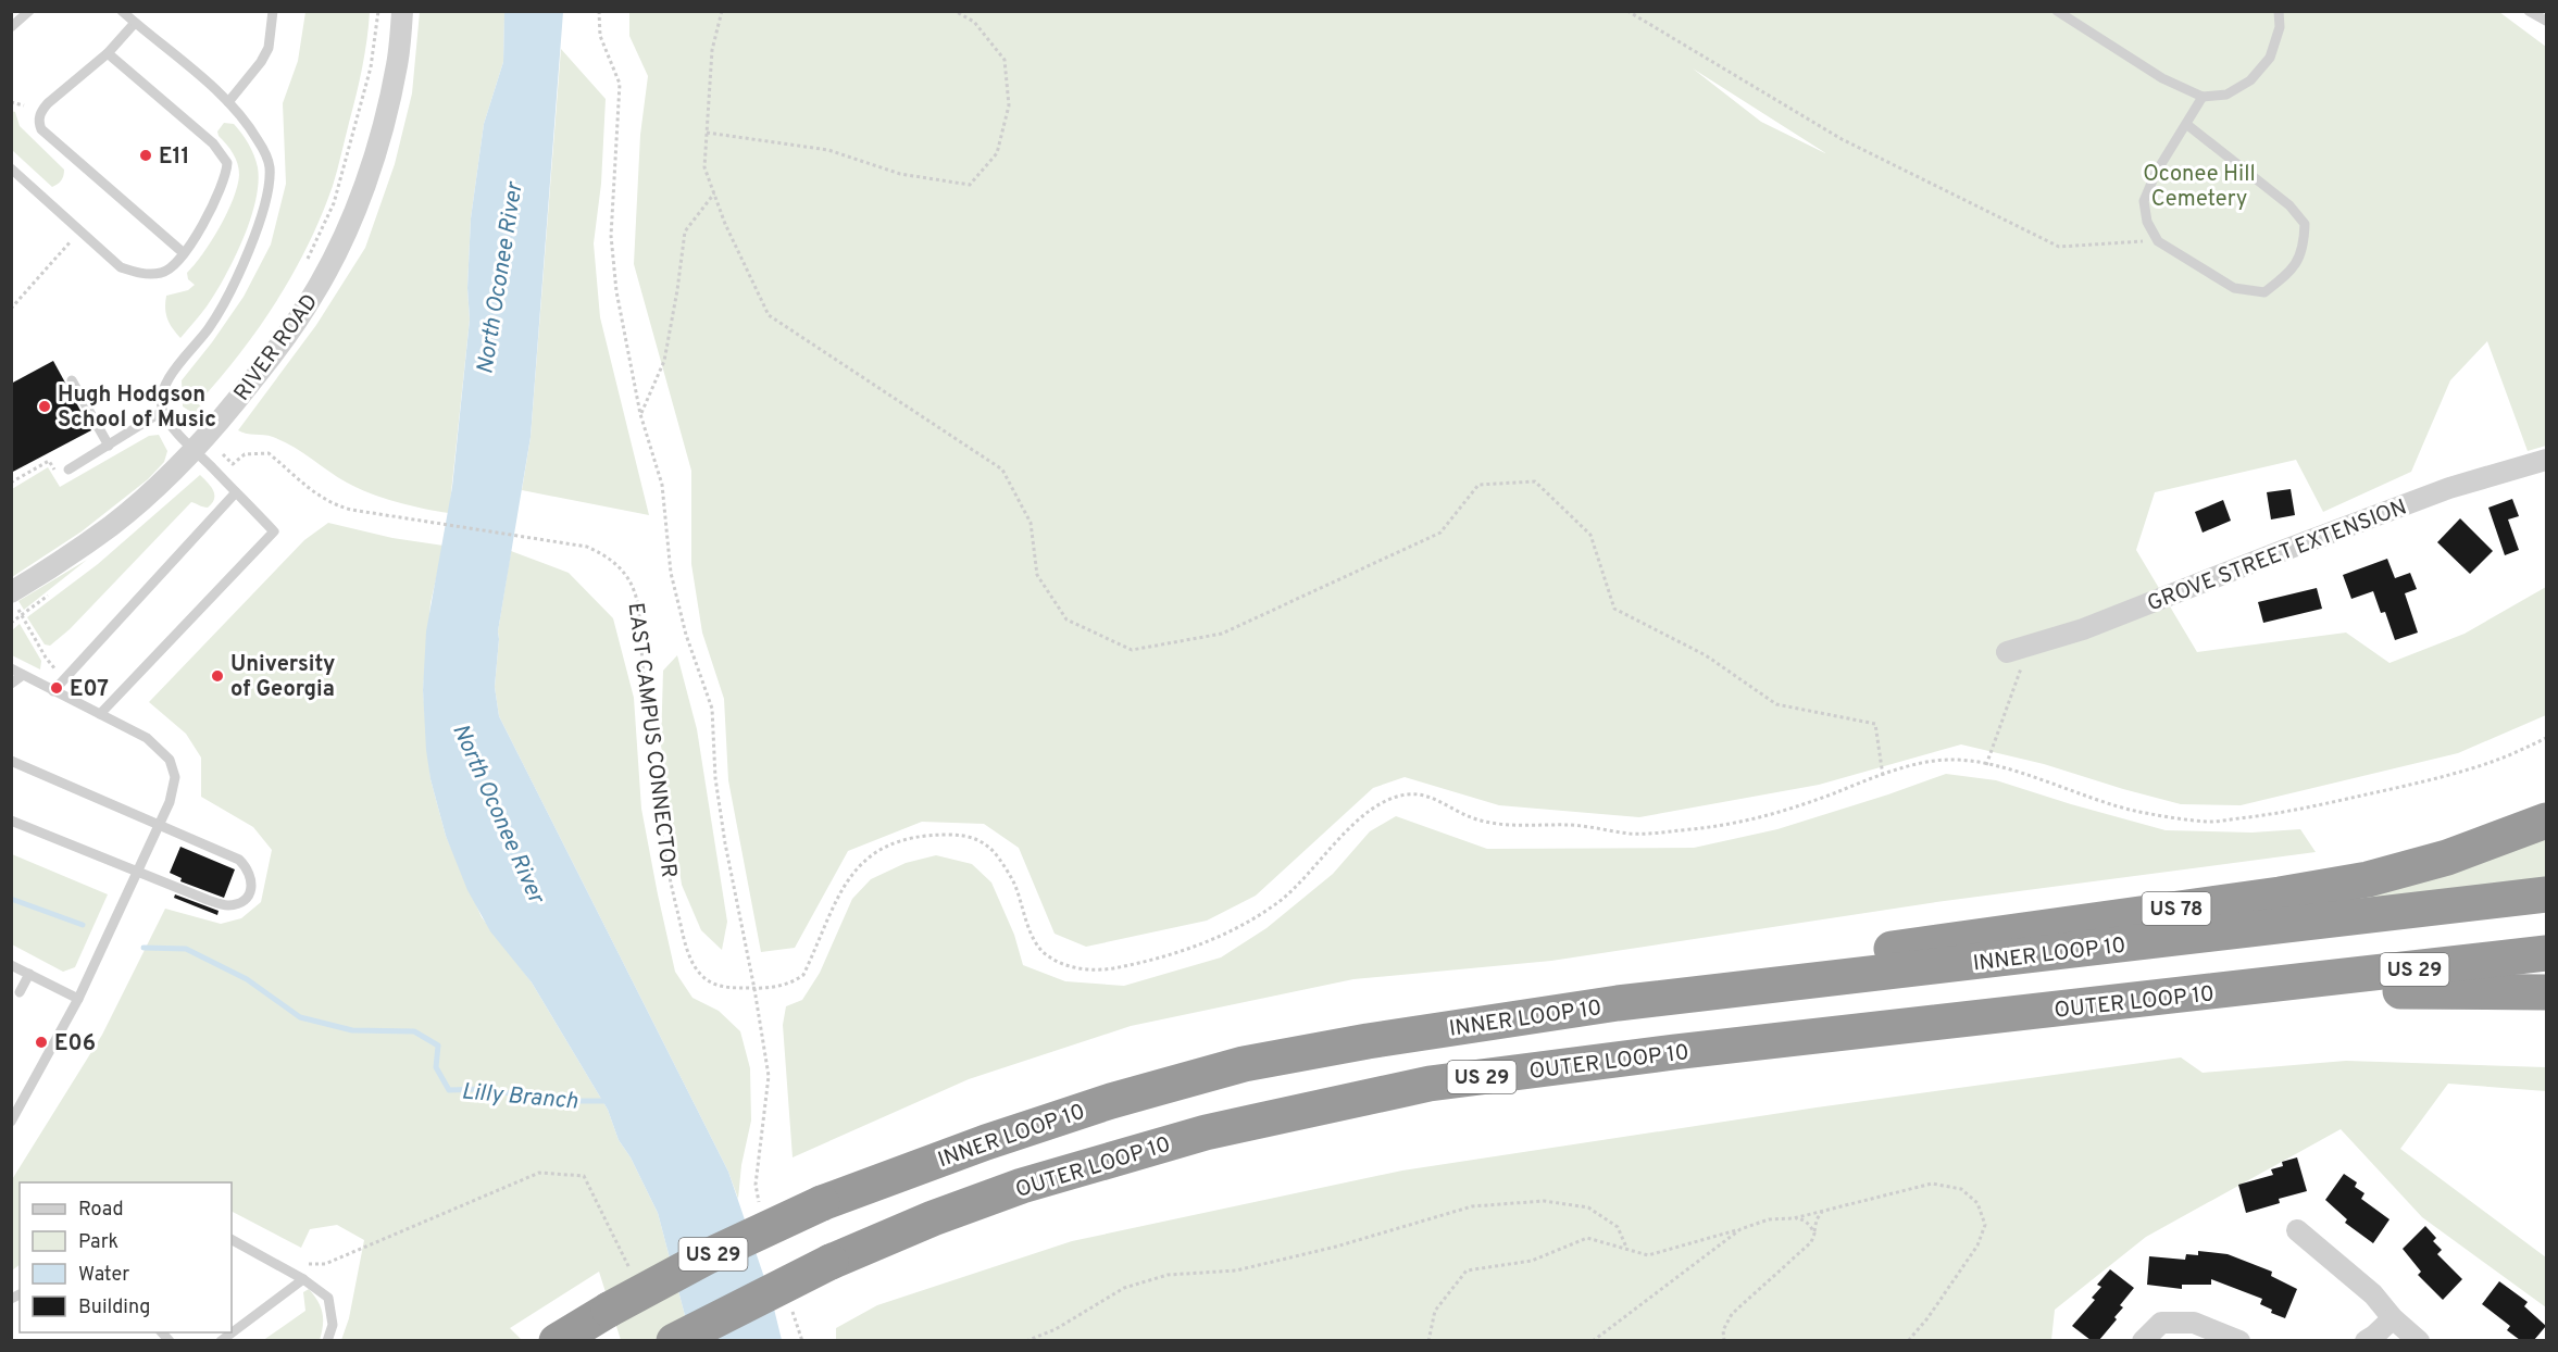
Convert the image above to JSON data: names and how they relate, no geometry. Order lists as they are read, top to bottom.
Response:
{
  "streets": {
    "highway": [
      "US 78",
      "INNER LOOP 10",
      "US 29",
      "OUTER LOOP 10"
    ],
    "street": ["RIVER ROAD", "GROVE STREET EXTENSION"],
    "path": ["EAST CAMPUS CONNECTOR"]
  },
  "crossings": [
    ["US 78", "INNER LOOP 10"]
  ],
  "water": ["North Oconee River", "Lilly Branch"],
  "parks": ["Oconee Hill Cemetery"],
  "places": [
    "E11",
    "Hugh Hodgson School of Music",
    "University of Georgia",
    "E07",
    "E06"
  ],
  "legend": [
    "Road",
    "Park",
    "Water",
    "Building"
  ]
}
